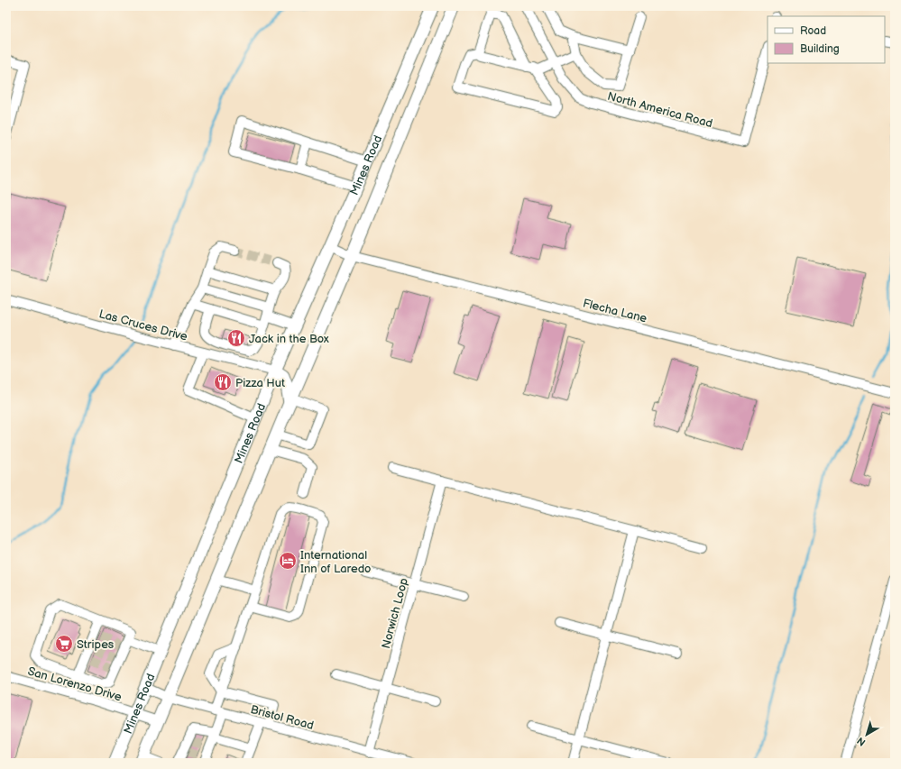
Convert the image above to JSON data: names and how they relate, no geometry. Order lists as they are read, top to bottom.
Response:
{
  "streets": {
    "main road": ["Mines Road"],
    "street": [
      "North America Road",
      "Flecha Lane",
      "Las Cruces Drive",
      "Norwich Loop",
      "San Lorenzo Drive",
      "Bristol Road"
    ]
  },
  "crossings": [
    ["Mines Road", "Flecha Lane"],
    ["Mines Road", "Las Cruces Drive"],
    ["Mines Road", "San Lorenzo Drive"],
    ["Mines Road", "Bristol Road"],
    ["Norwich Loop", "Bristol Road"]
  ],
  "places": {
    "restaurant": ["Jack in the Box", "Pizza Hut"],
    "hotel": ["International Inn of Laredo"],
    "supermarket": ["Stripes"]
  },
  "legend": ["Road", "Building"],
  "north": "bottom left"
}
